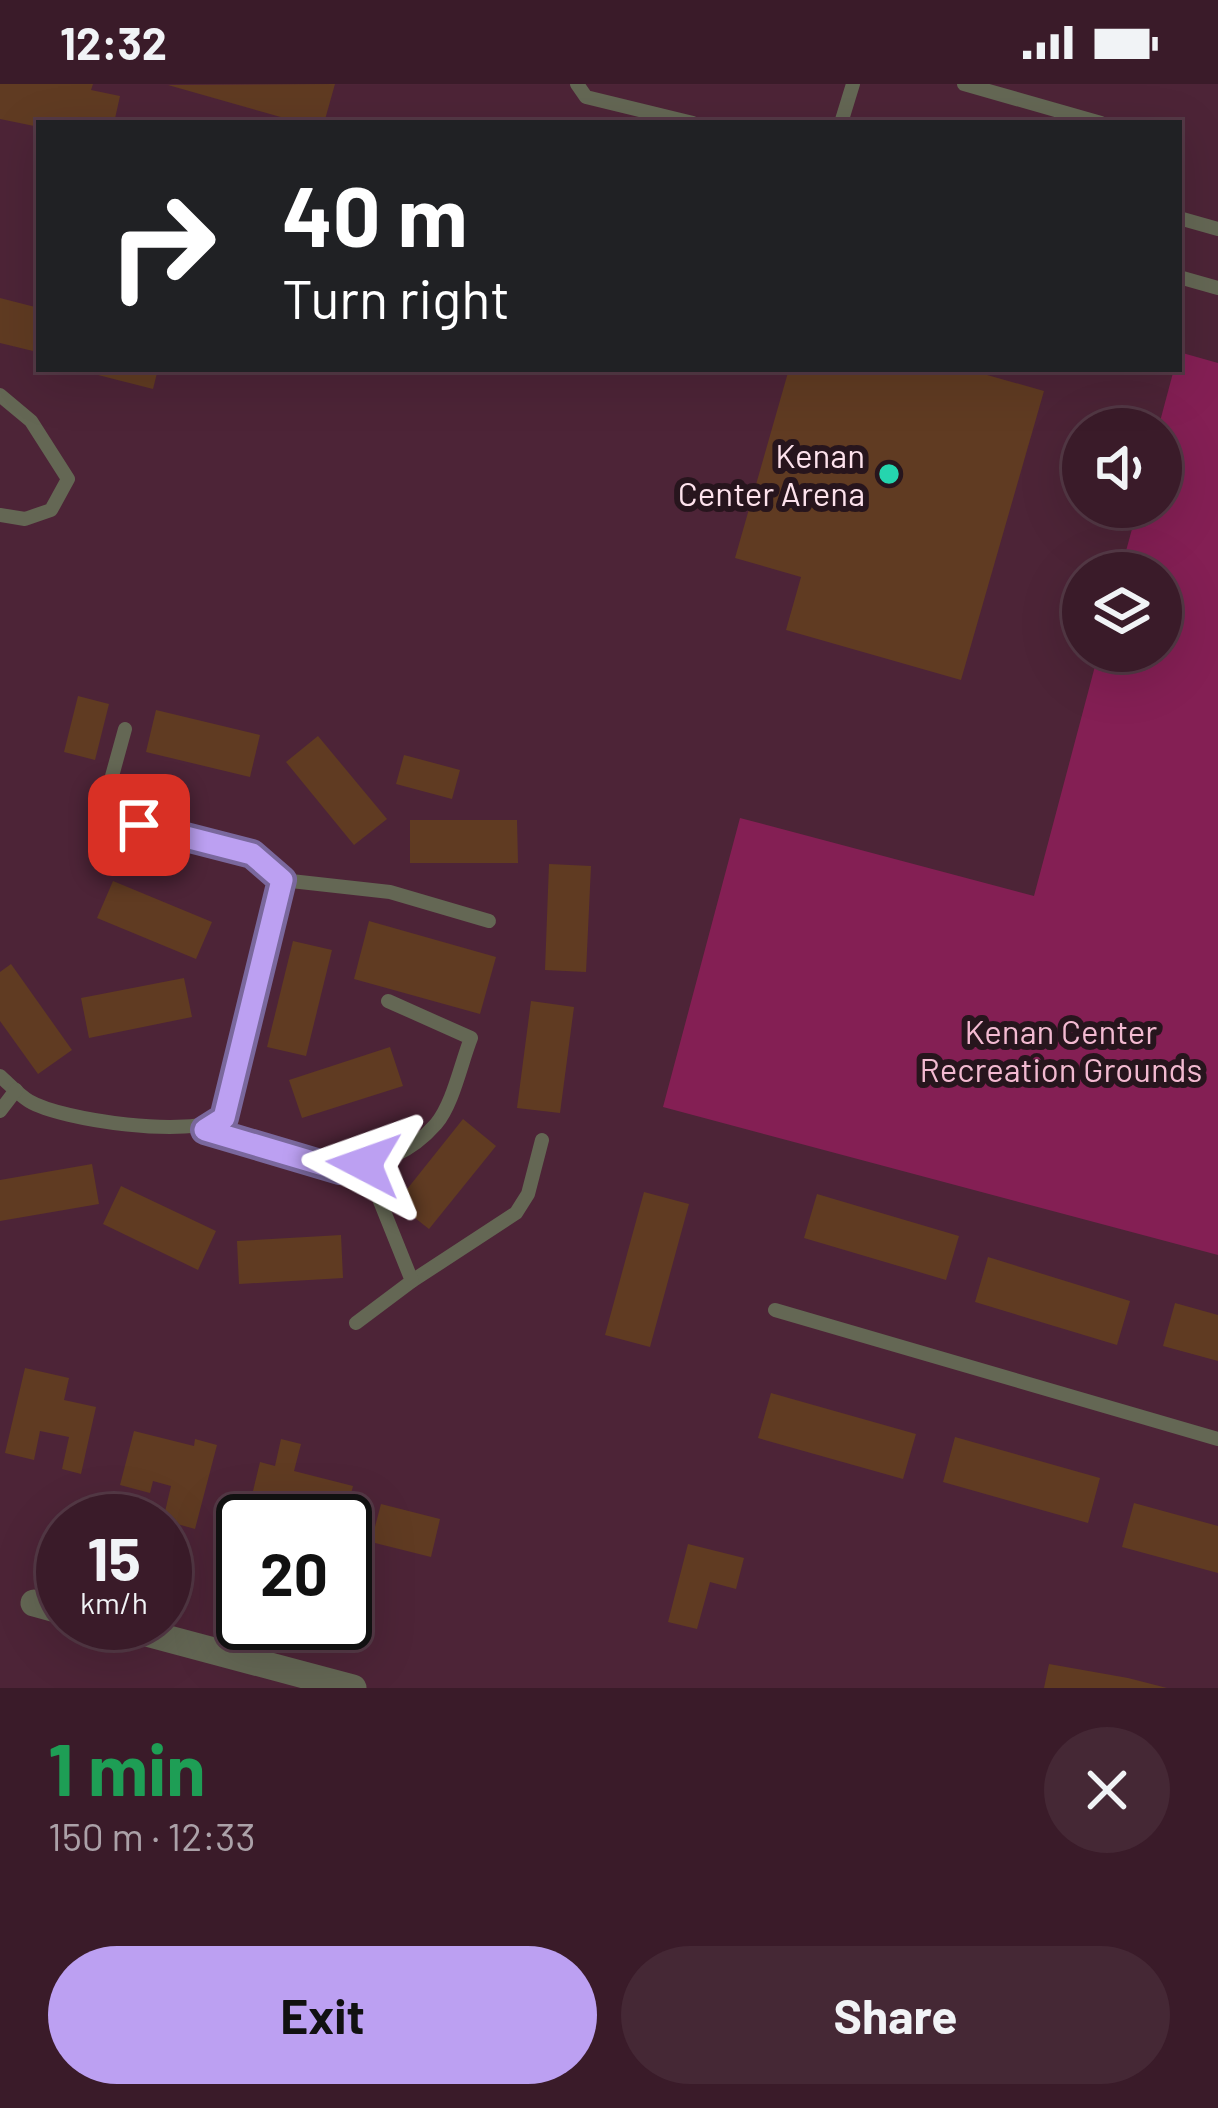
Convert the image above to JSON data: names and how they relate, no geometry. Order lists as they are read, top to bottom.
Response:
{
  "parks": ["Kenan Center Recreation Grounds"],
  "places": ["Kenan Center Arena"],
  "page": {
    "status": "12:32",
    "turn": ["40 m", "Turn right"],
    "speed": "15 km/h",
    "limit": "20",
    "heading": ["1 min", "150 m · 12:33"],
    "buttons": ["Exit", "Share"]
  }
}
